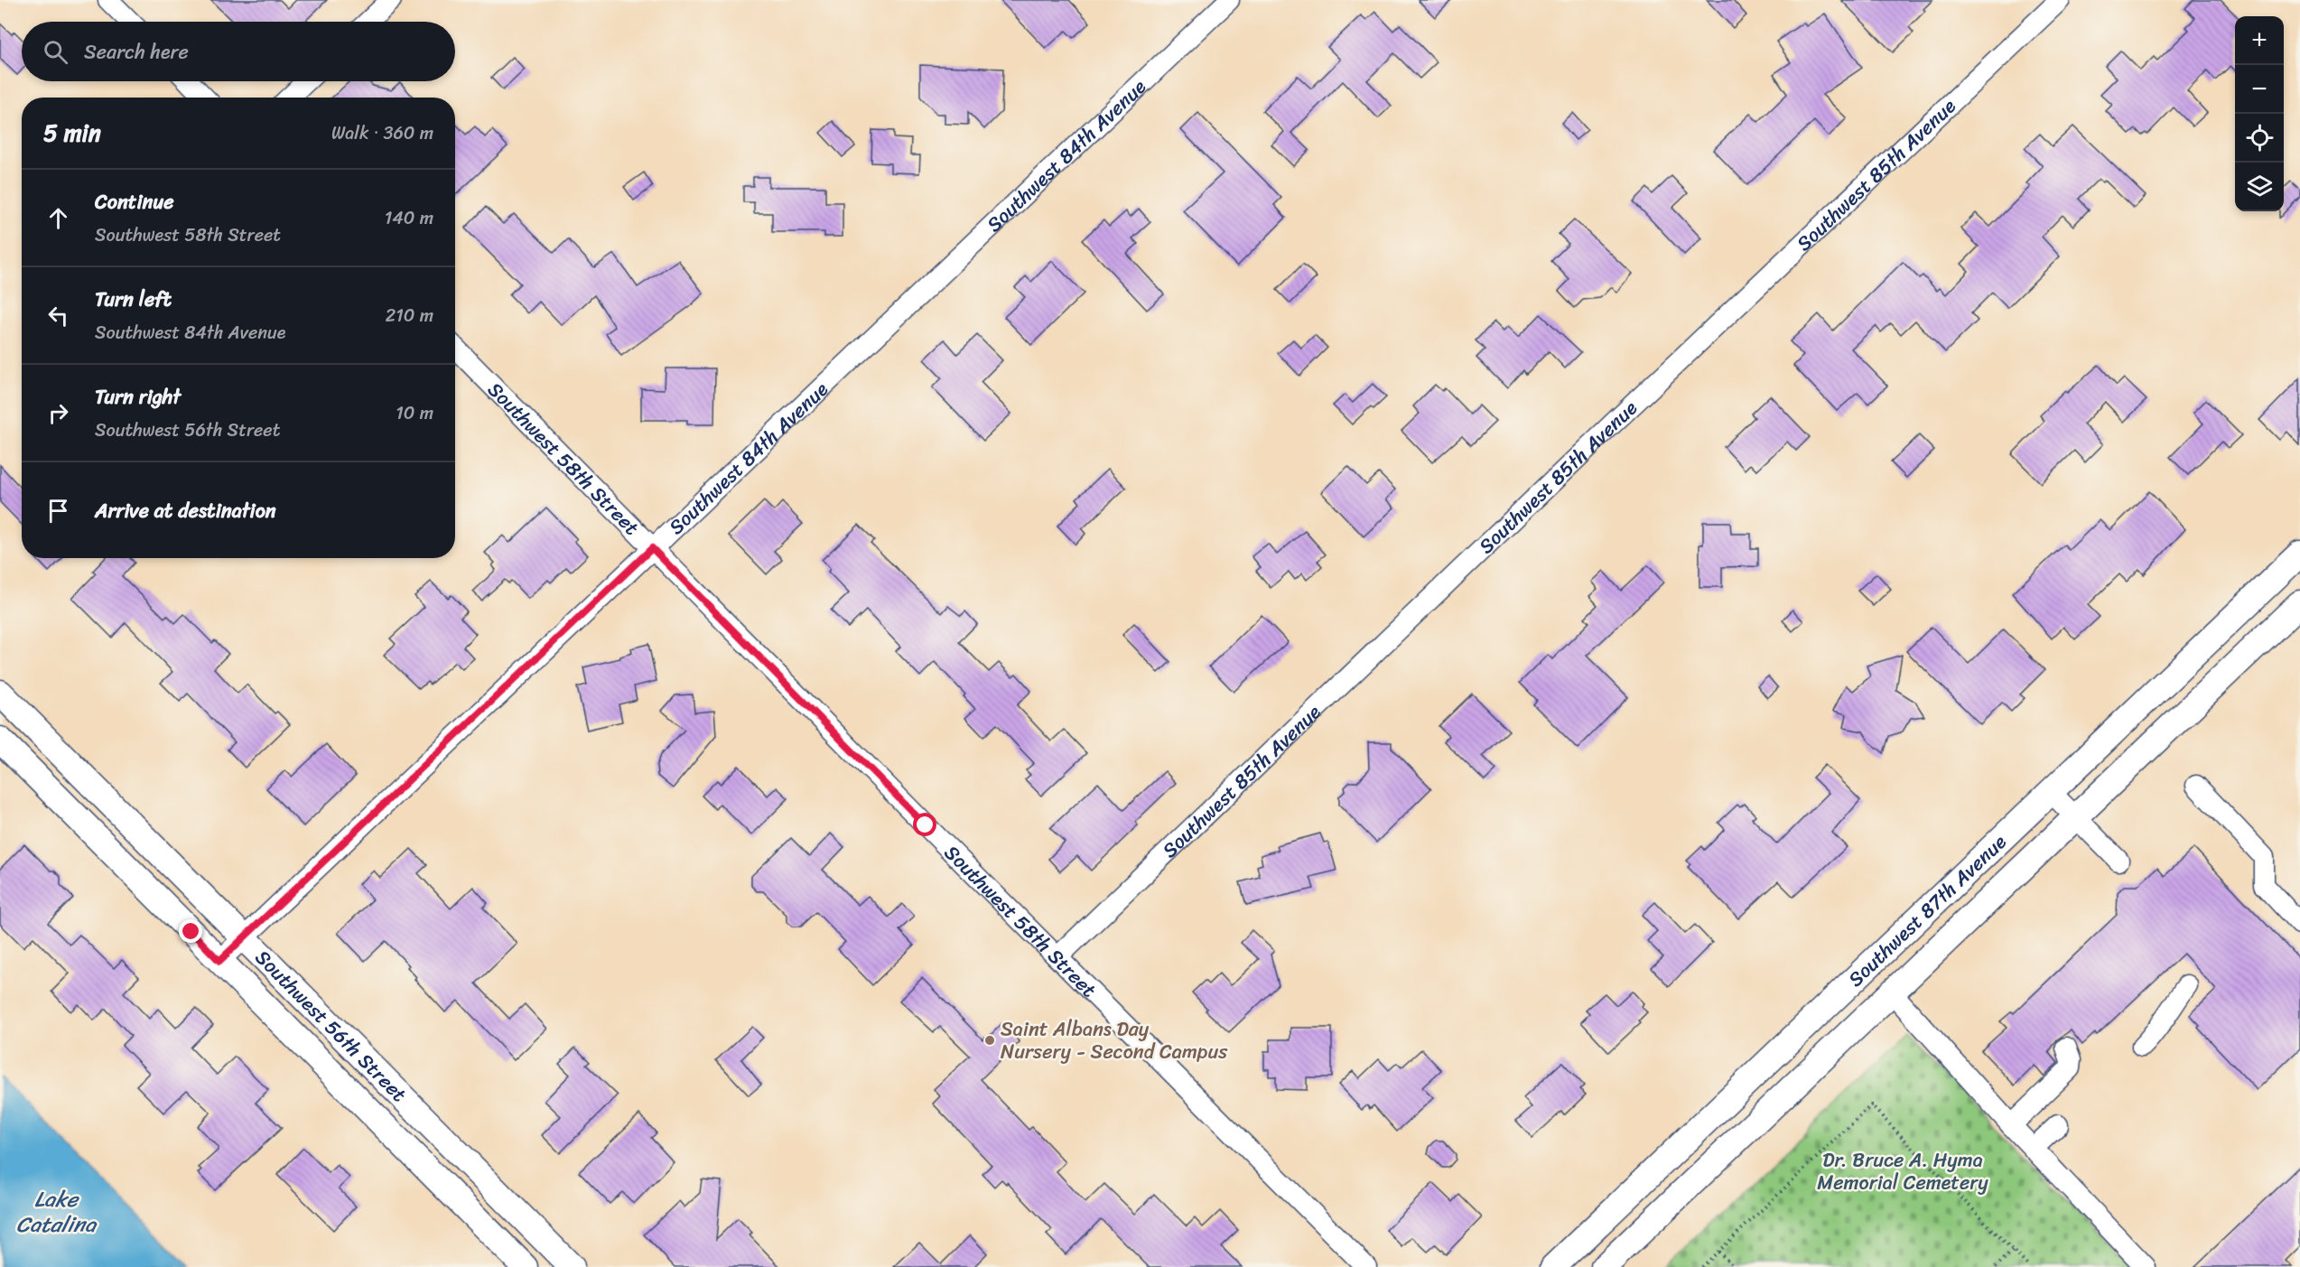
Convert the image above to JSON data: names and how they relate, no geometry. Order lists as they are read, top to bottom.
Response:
{
  "streets": {
    "main road": ["Southwest 87th Avenue", "Southwest 56th Street"],
    "street": ["Southwest 84th Avenue", "Southwest 85th Avenue", "Southwest 58th Street"]
  },
  "crossings": [
    ["Southwest 84th Avenue", "Southwest 58th Street"],
    ["Southwest 84th Avenue", "Southwest 56th Street"],
    ["Southwest 85th Avenue", "Southwest 58th Street"]
  ],
  "water": ["Lake Catalina"],
  "parks": ["Dr. Bruce A. Hyma Memorial Cemetery"],
  "places": ["Saint Albans Day Nursery - Second Campus"],
  "page": {
    "map_buttons": ["+", "−"],
    "search": "Search here",
    "heading": ["5 min", "Walk · 360 m"],
    "list": [
      ["Continue", "Southwest 58th Street", "140 m"],
      ["Turn left", "Southwest 84th Avenue", "210 m"],
      ["Turn right", "Southwest 56th Street", "10 m"],
      "Arrive at destination"
    ]
  }
}
